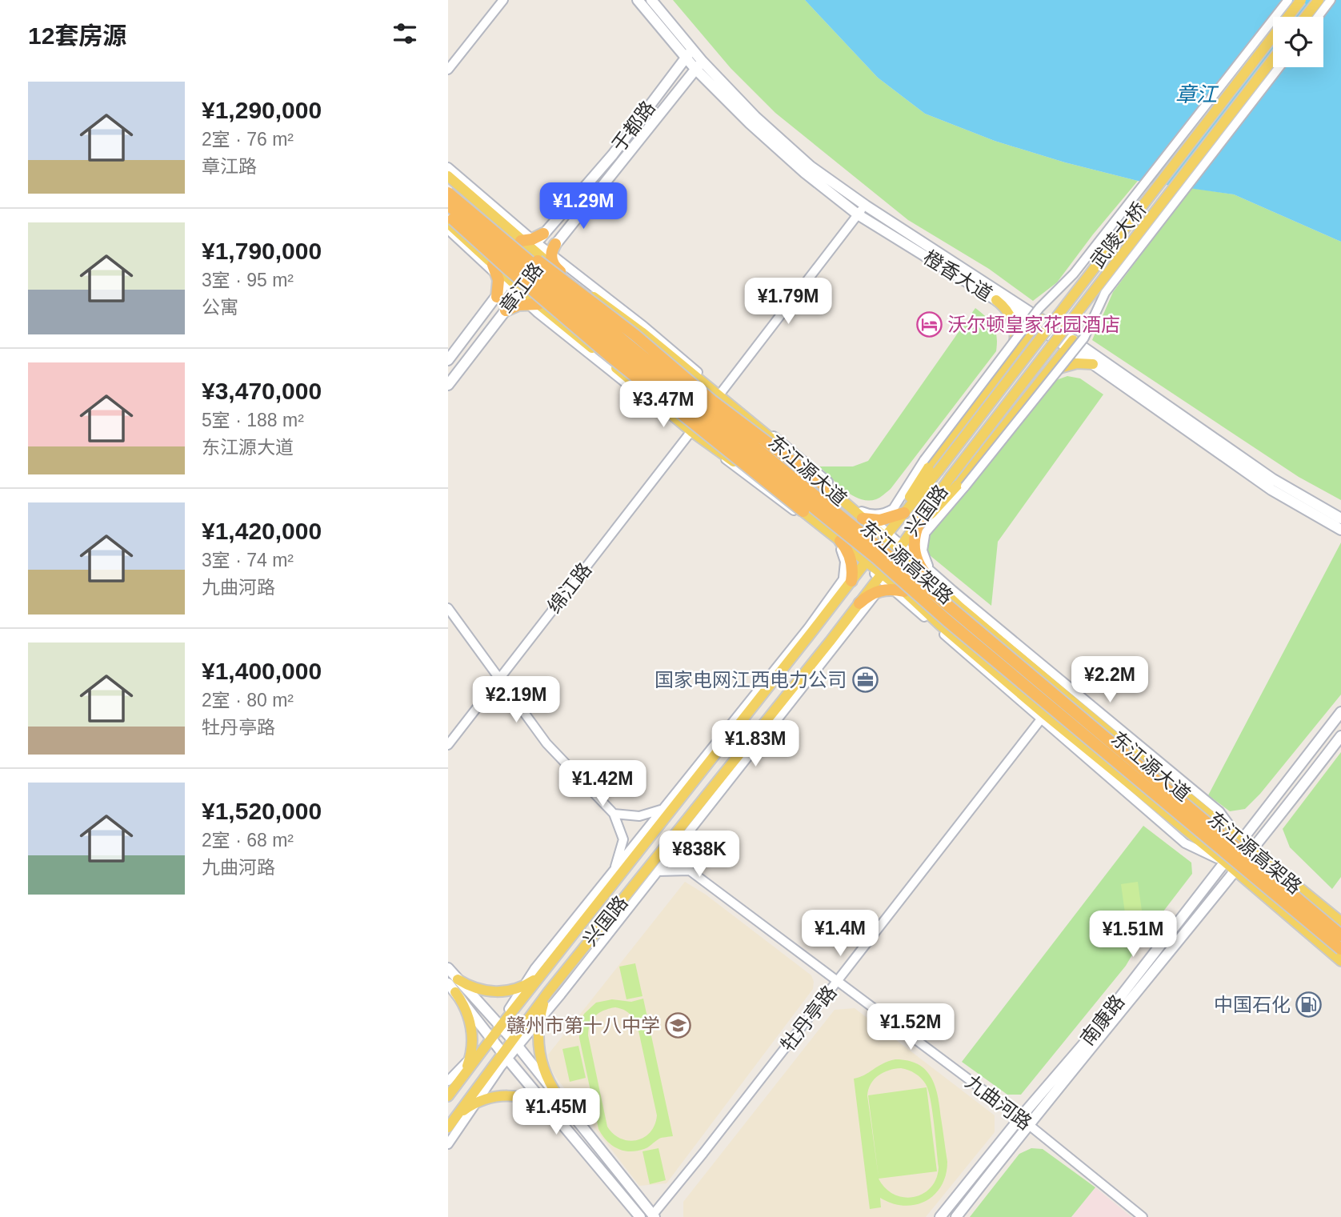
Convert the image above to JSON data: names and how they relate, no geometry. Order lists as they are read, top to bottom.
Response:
{
  "streets": {
    "highway": ["东江源高架路"],
    "main road": [
      "于都路",
      "武陵大桥",
      "橙香大道",
      "章江路",
      "东江源大道",
      "兴国路",
      "南康路"
    ],
    "street": ["绵江路", "牡丹亭路", "九曲河路"]
  },
  "crossings": [
    ["于都路", "橙香大道"],
    ["于都路", "东江源大道"],
    ["武陵大桥", "兴国路"],
    ["橙香大道", "章江路"],
    ["橙香大道", "绵江路"],
    ["章江路", "东江源大道"],
    ["东江源大道", "兴国路"],
    ["东江源大道", "绵江路"],
    ["东江源大道", "牡丹亭路"],
    ["东江源大道", "南康路"],
    ["牡丹亭路", "九曲河路"],
    ["南康路", "九曲河路"]
  ],
  "water": ["章江"],
  "places": {
    "hotel": ["沃尔顿皇家花园酒店"],
    "office": ["国家电网江西电力公司"],
    "fuel station": ["中国石化"],
    "school or university": ["赣州市第十八中学"]
  },
  "page": {
    "heading": "12套房源",
    "list": [
      {
        "name": "¥1,290,000",
        "note": "2室 · 76 m² · 章江路"
      },
      {
        "name": "¥1,790,000",
        "note": "3室 · 95 m² · 公寓"
      },
      {
        "name": "¥3,470,000",
        "note": "5室 · 188 m² · 东江源大道"
      },
      {
        "name": "¥1,420,000",
        "note": "3室 · 74 m² · 九曲河路"
      },
      {
        "name": "¥1,400,000",
        "note": "2室 · 80 m² · 牡丹亭路"
      },
      {
        "name": "¥1,520,000",
        "note": "2室 · 68 m² · 九曲河路"
      }
    ],
    "price": [
      "¥1.29M",
      "¥1.79M",
      "¥3.47M",
      "¥2.2M",
      "¥2.19M",
      "¥1.83M",
      "¥1.42M",
      "¥838K",
      "¥1.4M",
      "¥1.51M",
      "¥1.52M",
      "¥1.45M"
    ]
  }
}
